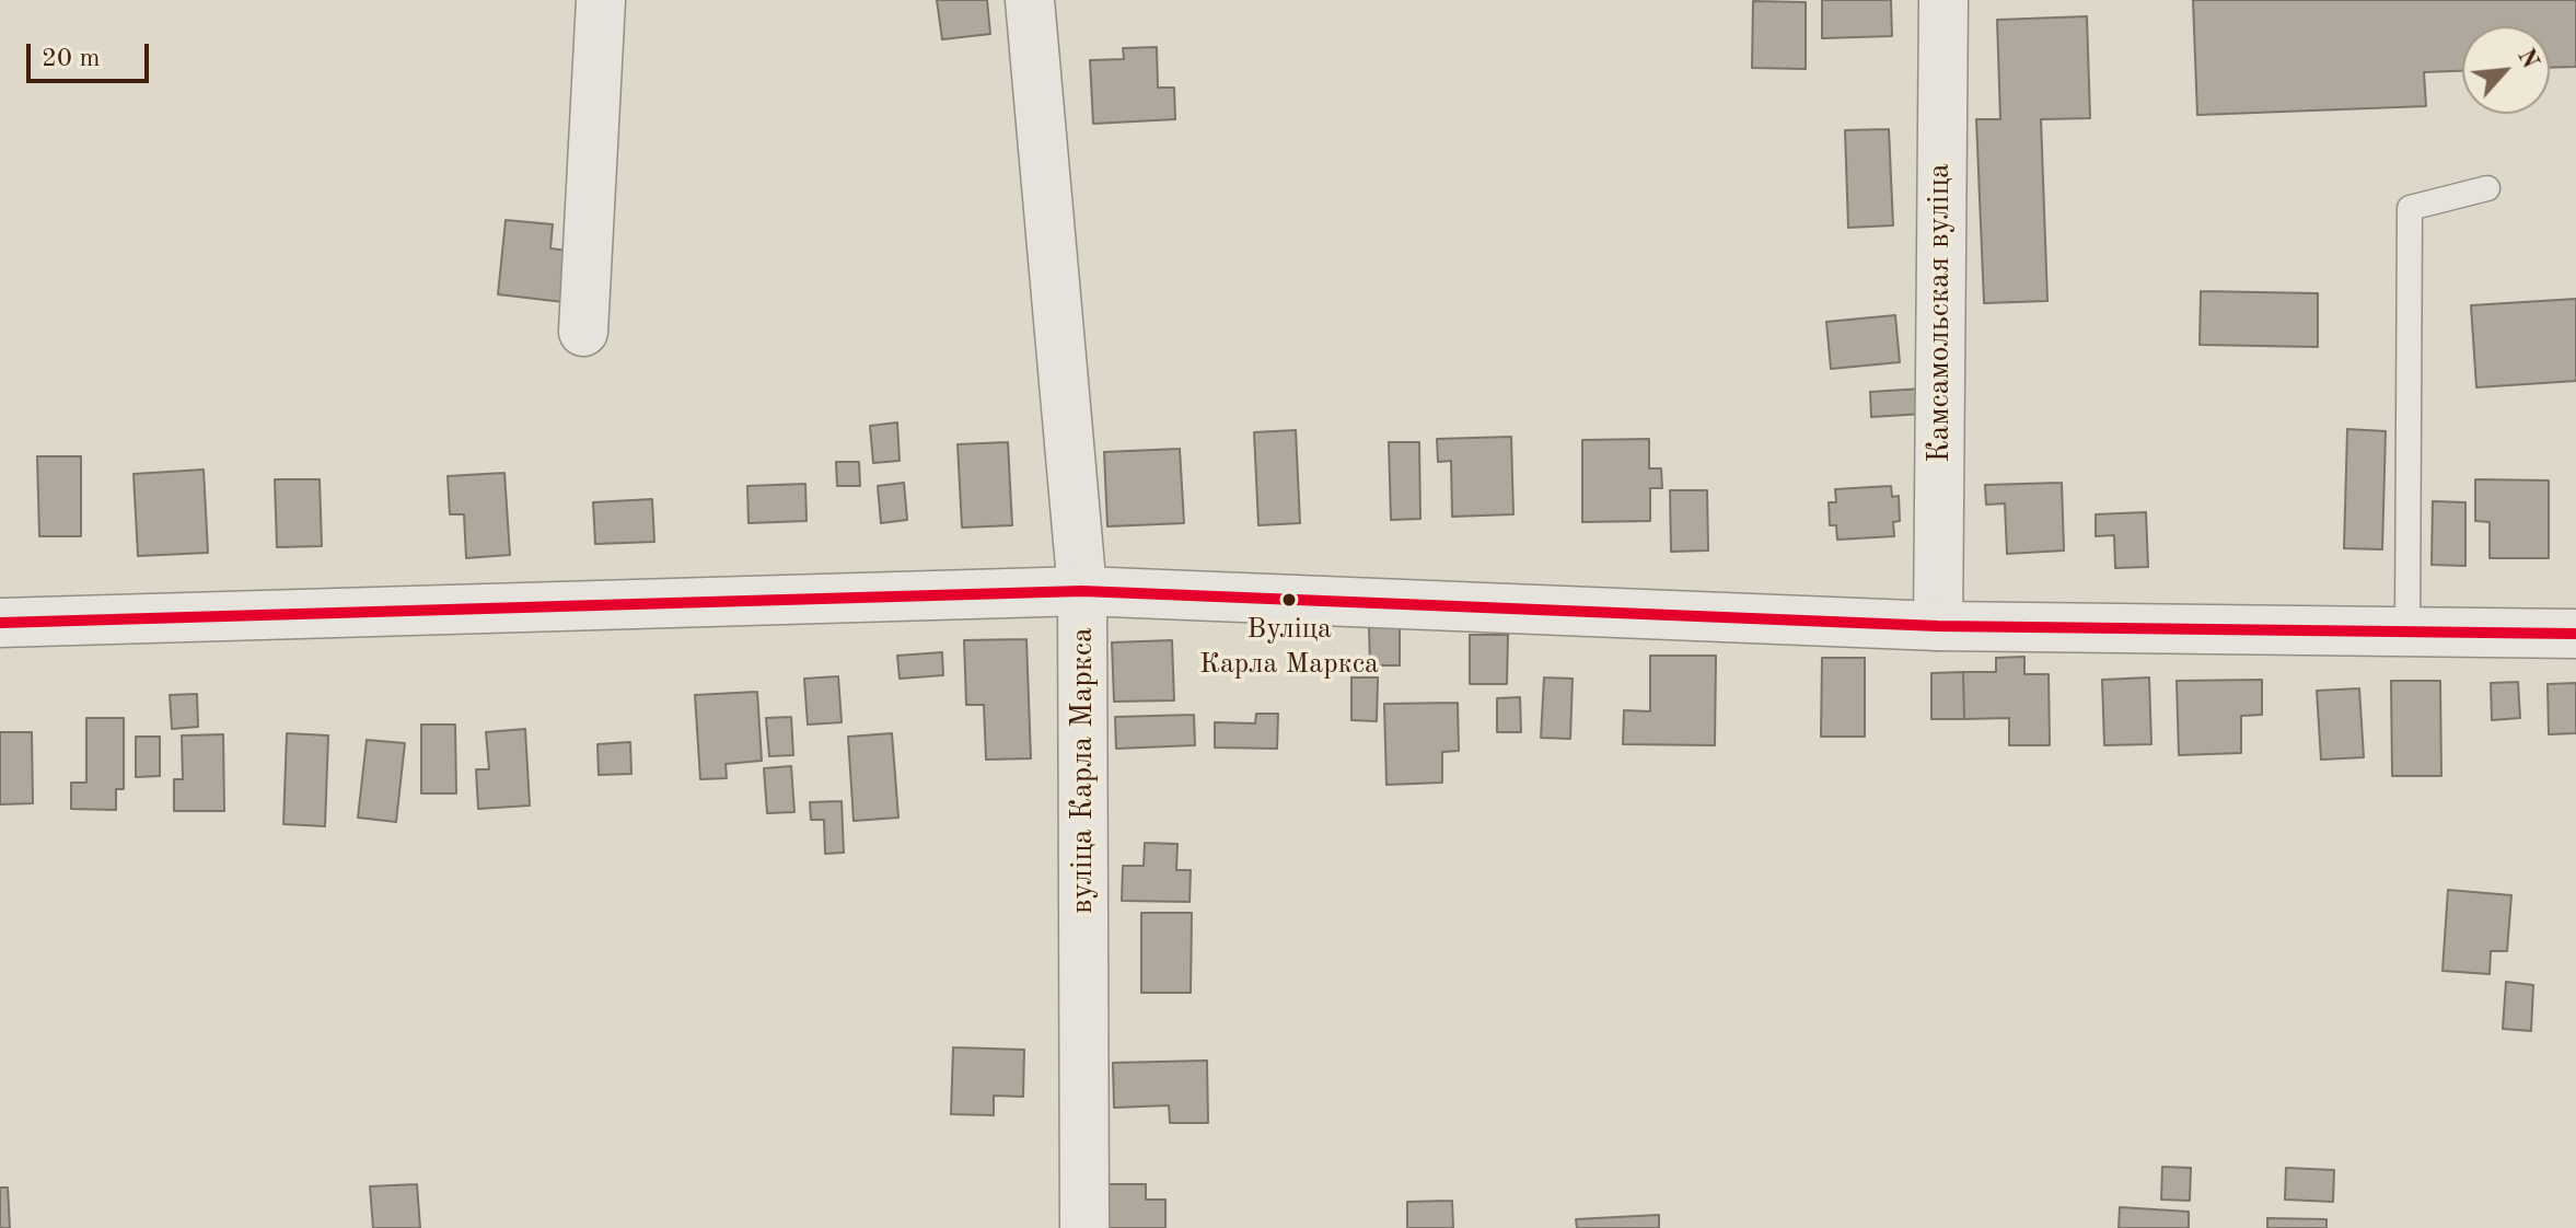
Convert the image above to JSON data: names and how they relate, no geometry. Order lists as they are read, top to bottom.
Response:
{
  "streets": {
    "street": ["Камсамольская вуліца", "вуліца Карла Маркса"]
  },
  "places": ["Вуліца Карла Маркса"],
  "scale_bar": "20 m",
  "north": "top right"
}
